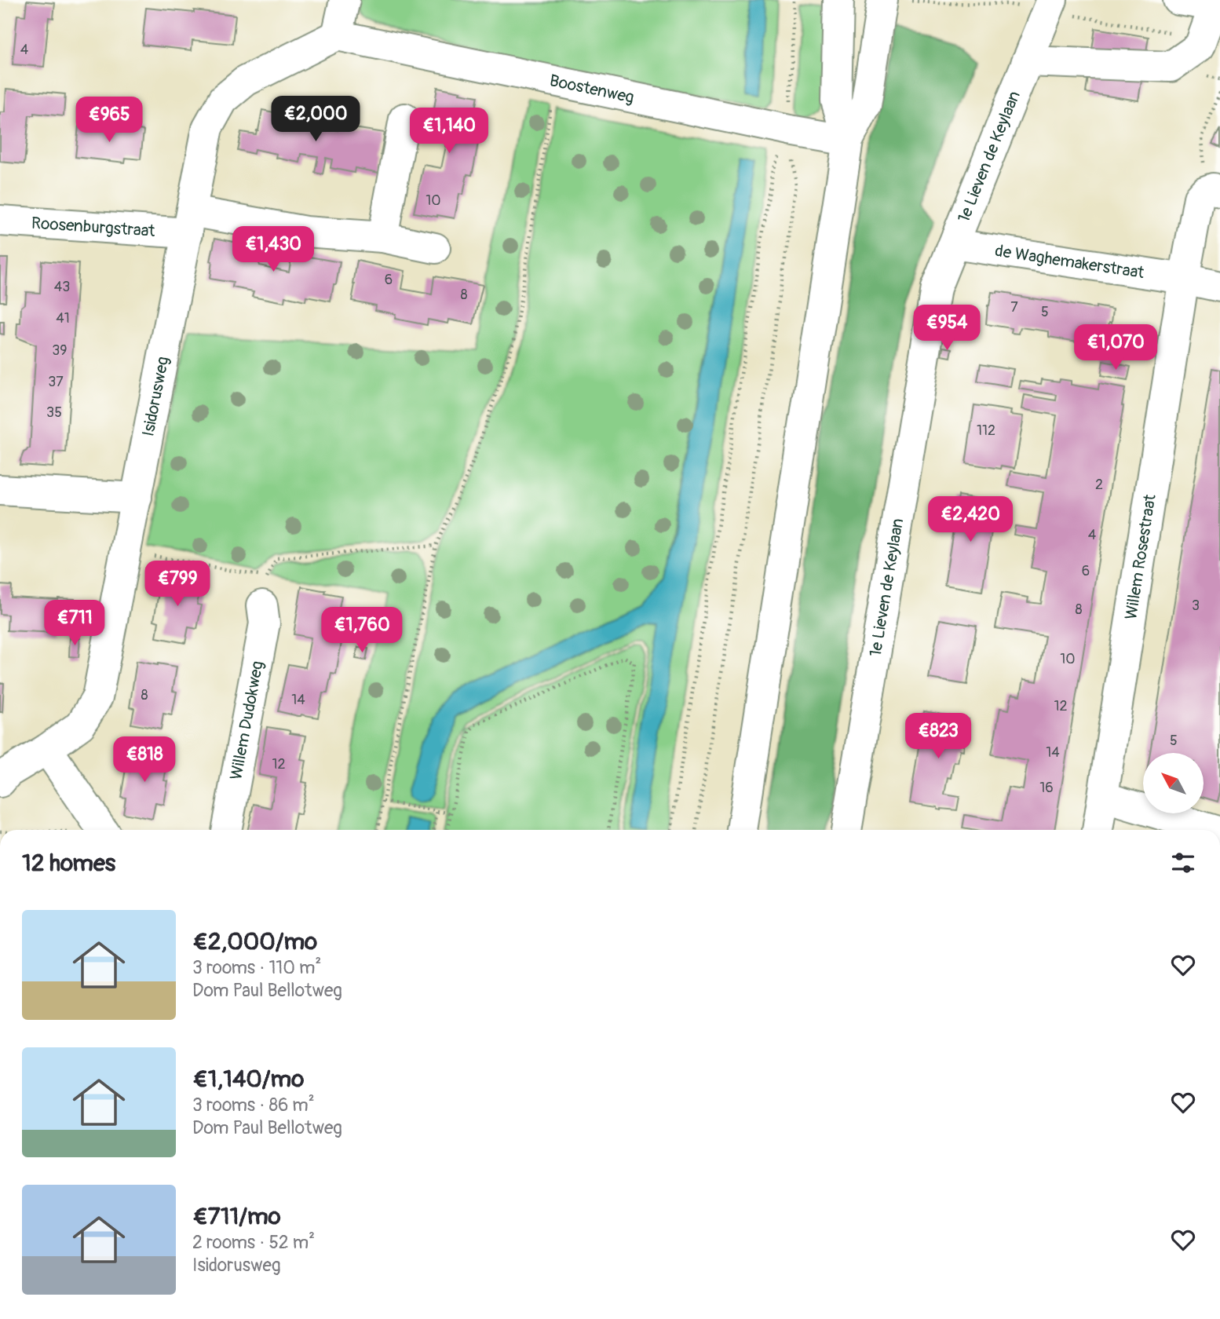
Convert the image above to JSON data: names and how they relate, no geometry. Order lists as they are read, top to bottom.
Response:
{
  "streets": {
    "street": [
      "Boostenweg",
      "1e Lieven de Keylaan",
      "Roosenburgstraat",
      "de Waghemakerstraat",
      "Isidorusweg",
      "Willem Rosestraat",
      "Willem Dudokweg"
    ]
  },
  "crossings": [
    ["Boostenweg", "Isidorusweg"],
    ["1e Lieven de Keylaan", "de Waghemakerstraat"],
    ["Roosenburgstraat", "Isidorusweg"],
    ["de Waghemakerstraat", "Willem Rosestraat"]
  ],
  "house_numbers": [
    "4",
    "10",
    "6",
    "43",
    "8",
    "7",
    "5",
    "41",
    "39",
    "37",
    "35",
    "112",
    "2",
    "4",
    "6",
    "3",
    "8",
    "10",
    "8",
    "14",
    "12",
    "5",
    "14",
    "12",
    "16"
  ],
  "north": "top left",
  "page": {
    "price": [
      "€2,000",
      "€965",
      "€1,140",
      "€1,430",
      "€954",
      "€1,070",
      "€2,420",
      "€799",
      "€711",
      "€1,760",
      "€823",
      "€818"
    ],
    "heading": "12 homes",
    "list": [
      {
        "name": "€2,000/mo",
        "note": "3 rooms · 110 m² · Dom Paul Bellotweg"
      },
      {
        "name": "€1,140/mo",
        "note": "3 rooms · 86 m² · Dom Paul Bellotweg"
      },
      {
        "name": "€711/mo",
        "note": "2 rooms · 52 m² · Isidorusweg"
      }
    ]
  }
}
